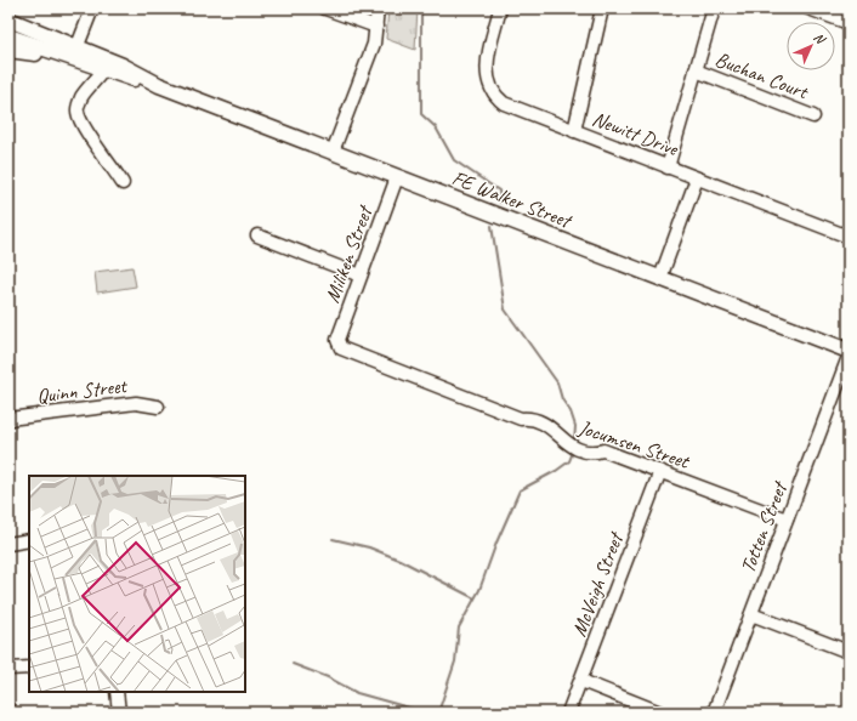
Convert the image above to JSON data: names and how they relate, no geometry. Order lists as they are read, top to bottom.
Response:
{
  "streets": {
    "main road": ["FE Walker Street"],
    "street": [
      "Buchan Court",
      "Newitt Drive",
      "Miliken Street",
      "Quinn Street",
      "Jocumsen Street",
      "Totten Street",
      "McVeigh Street"
    ]
  },
  "crossings": [
    ["FE Walker Street", "Miliken Street"],
    ["Miliken Street", "Jocumsen Street"],
    ["Jocumsen Street", "Totten Street"],
    ["Jocumsen Street", "McVeigh Street"]
  ],
  "north": "top right"
}
